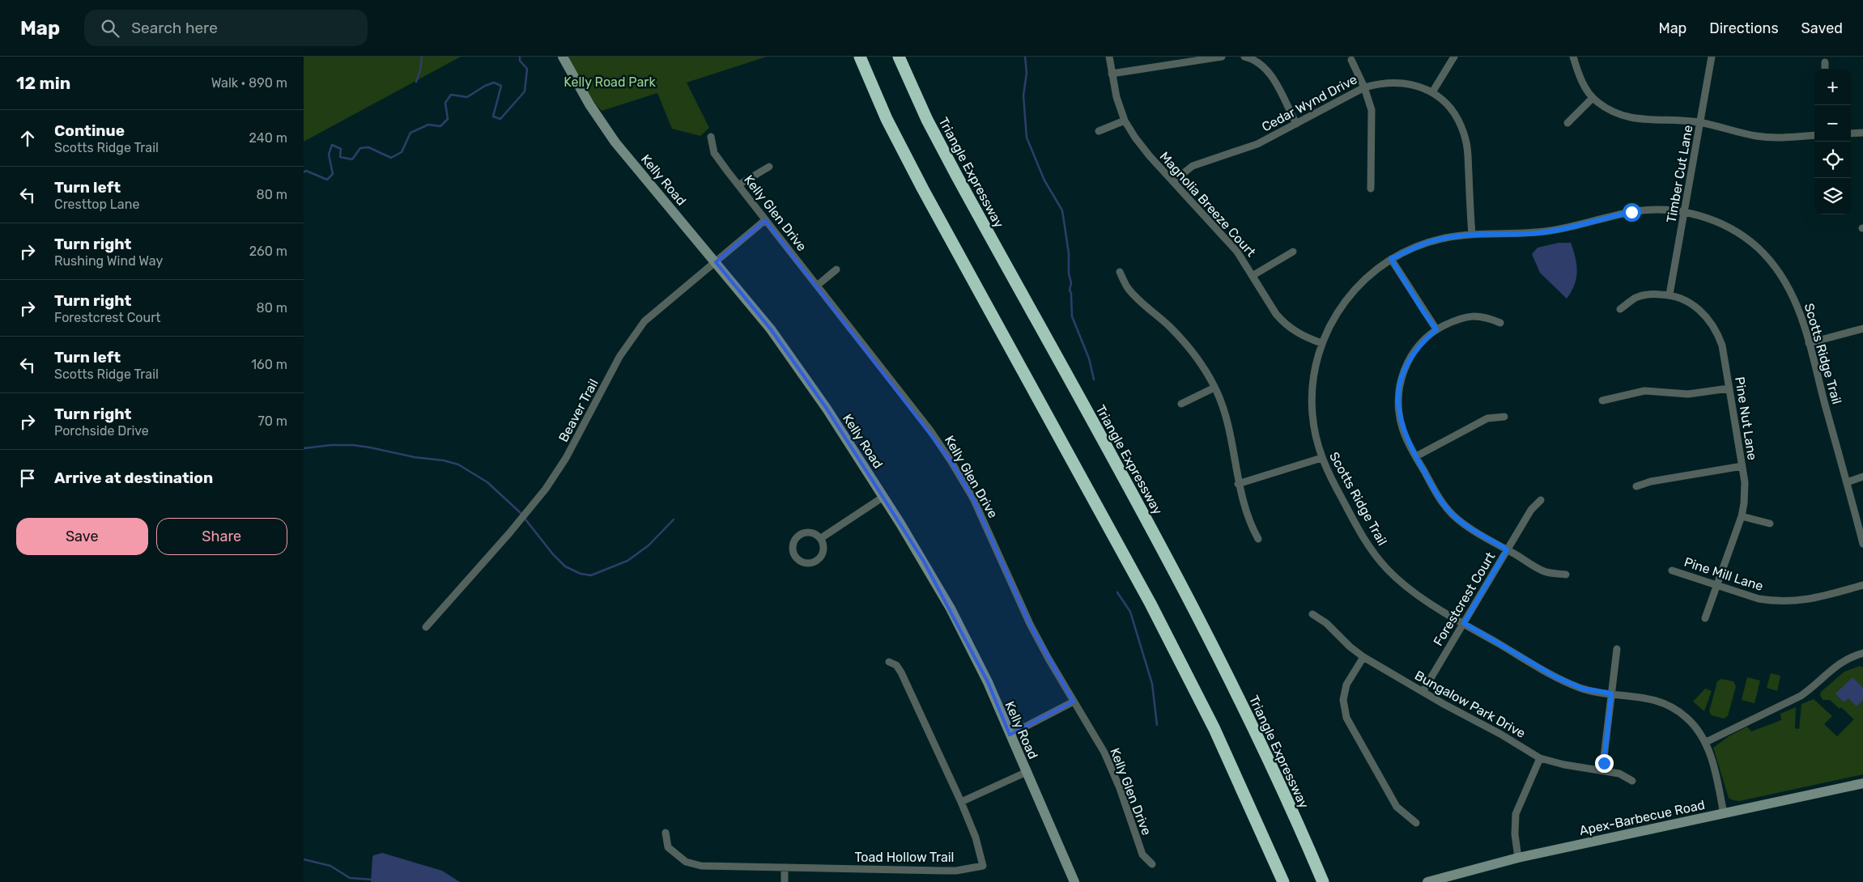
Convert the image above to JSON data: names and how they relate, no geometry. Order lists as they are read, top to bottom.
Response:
{
  "streets": {
    "highway": ["Triangle Expressway"],
    "street": [
      "Cedar Wynd Drive",
      "Timber Cut Lane",
      "Kelly Road",
      "Magnolia Breeze Court",
      "Kelly Glen Drive",
      "Scotts Ridge Trail",
      "Beaver Trail",
      "Pine Nut Lane",
      "Pine Mill Lane",
      "Forestcrest Court",
      "Bungalow Park Drive",
      "Apex-Barbecue Road",
      "Toad Hollow Trail"
    ]
  },
  "crossings": [
    ["Cedar Wynd Drive", "Magnolia Breeze Court"],
    ["Cedar Wynd Drive", "Scotts Ridge Trail"],
    ["Timber Cut Lane", "Scotts Ridge Trail"],
    ["Timber Cut Lane", "Pine Nut Lane"],
    ["Kelly Road", "Beaver Trail"],
    ["Magnolia Breeze Court", "Scotts Ridge Trail"],
    ["Kelly Glen Drive", "Beaver Trail"],
    ["Scotts Ridge Trail", "Forestcrest Court"],
    ["Scotts Ridge Trail", "Apex-Barbecue Road"],
    ["Pine Nut Lane", "Pine Mill Lane"],
    ["Forestcrest Court", "Bungalow Park Drive"]
  ],
  "parks": ["Kelly Road Park"],
  "page": {
    "header": "Map",
    "search": "Search here",
    "nav": ["Map", "Directions", "Saved"],
    "heading": ["12 min", "Walk · 890 m"],
    "map_buttons": ["+", "−"],
    "list": [
      ["Continue", "Scotts Ridge Trail", "240 m"],
      ["Turn left", "Cresttop Lane", "80 m"],
      ["Turn right", "Rushing Wind Way", "260 m"],
      ["Turn right", "Forestcrest Court", "80 m"],
      ["Turn left", "Scotts Ridge Trail", "160 m"],
      ["Turn right", "Porchside Drive", "70 m"],
      "Arrive at destination"
    ],
    "buttons": ["Save", "Share"]
  }
}
